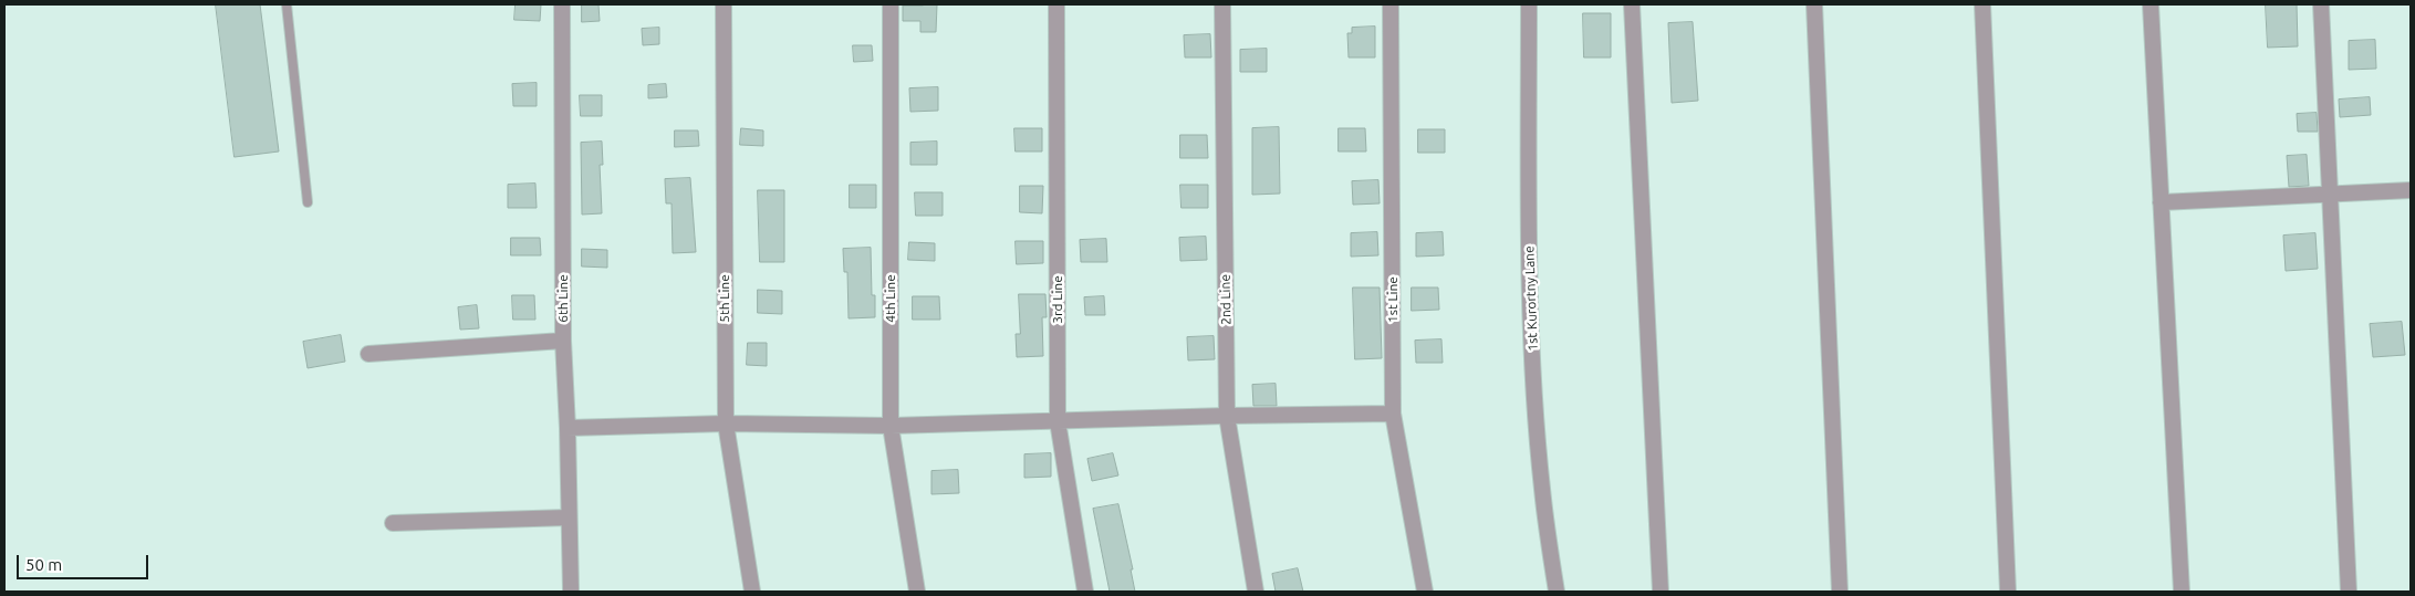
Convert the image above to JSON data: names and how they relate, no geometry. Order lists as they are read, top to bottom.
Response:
{
  "streets": {
    "street": [
      "6th Line",
      "5th Line",
      "4th Line",
      "1st Kurortny Lane",
      "3rd Line",
      "2nd Line",
      "1st Line"
    ]
  },
  "scale_bar": "50 m"
}
